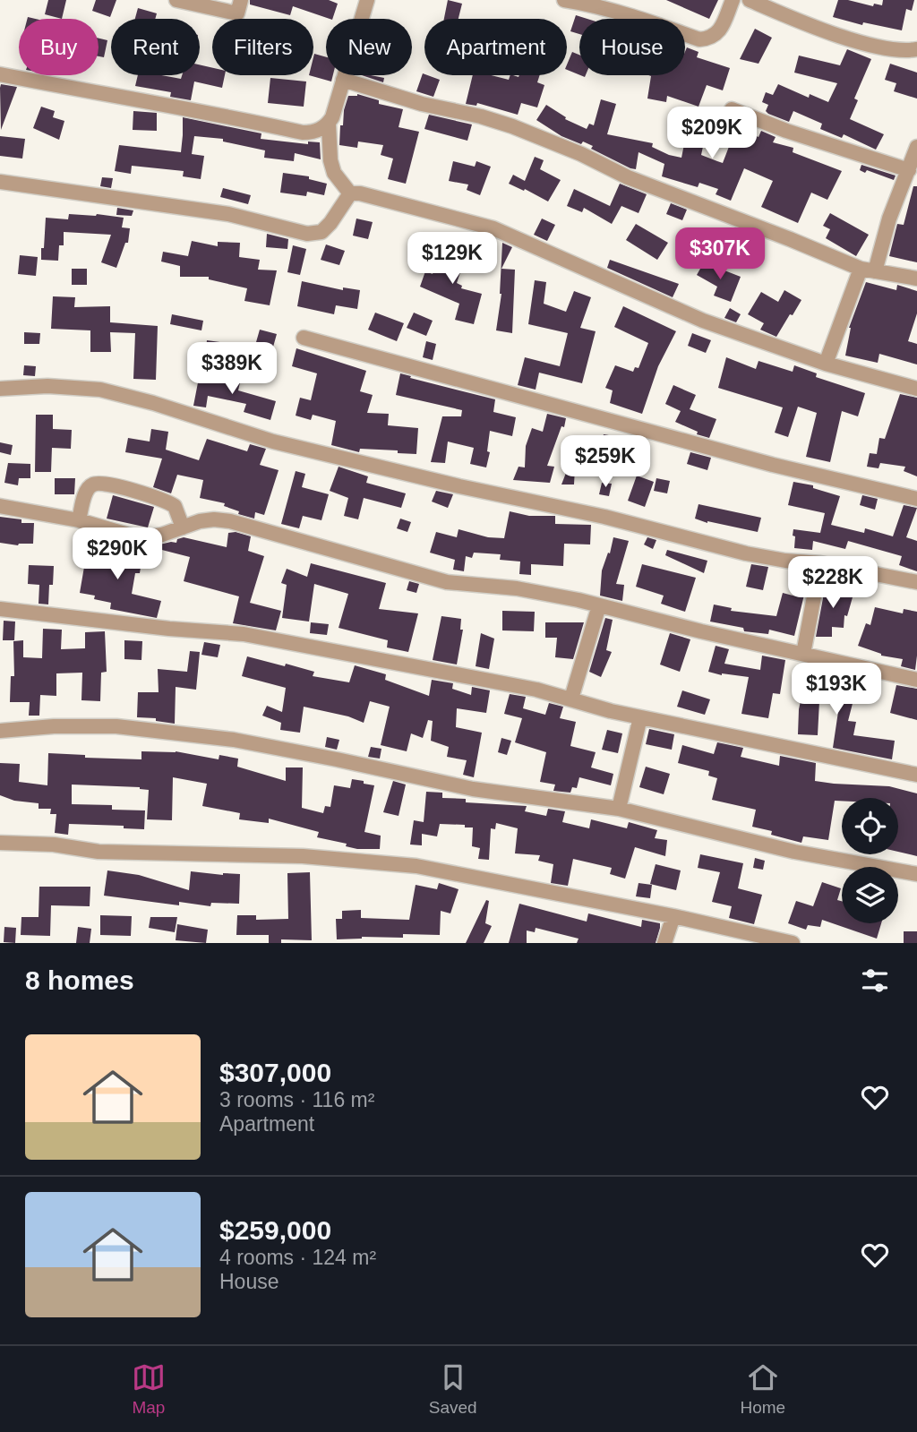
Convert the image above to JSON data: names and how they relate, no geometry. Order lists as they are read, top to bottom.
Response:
{
  "page": {
    "chip": [
      "Buy",
      "Rent",
      "Filters",
      "New",
      "Apartment",
      "House"
    ],
    "price": [
      "$209K",
      "$307K",
      "$129K",
      "$389K",
      "$259K",
      "$290K",
      "$228K",
      "$193K"
    ],
    "heading": "8 homes",
    "list": [
      {
        "name": "$307,000",
        "note": "3 rooms · 116 m² · Apartment"
      },
      {
        "name": "$259,000",
        "note": "4 rooms · 124 m² · House"
      }
    ],
    "tabs": ["Map", "Saved", "Home"]
  }
}
